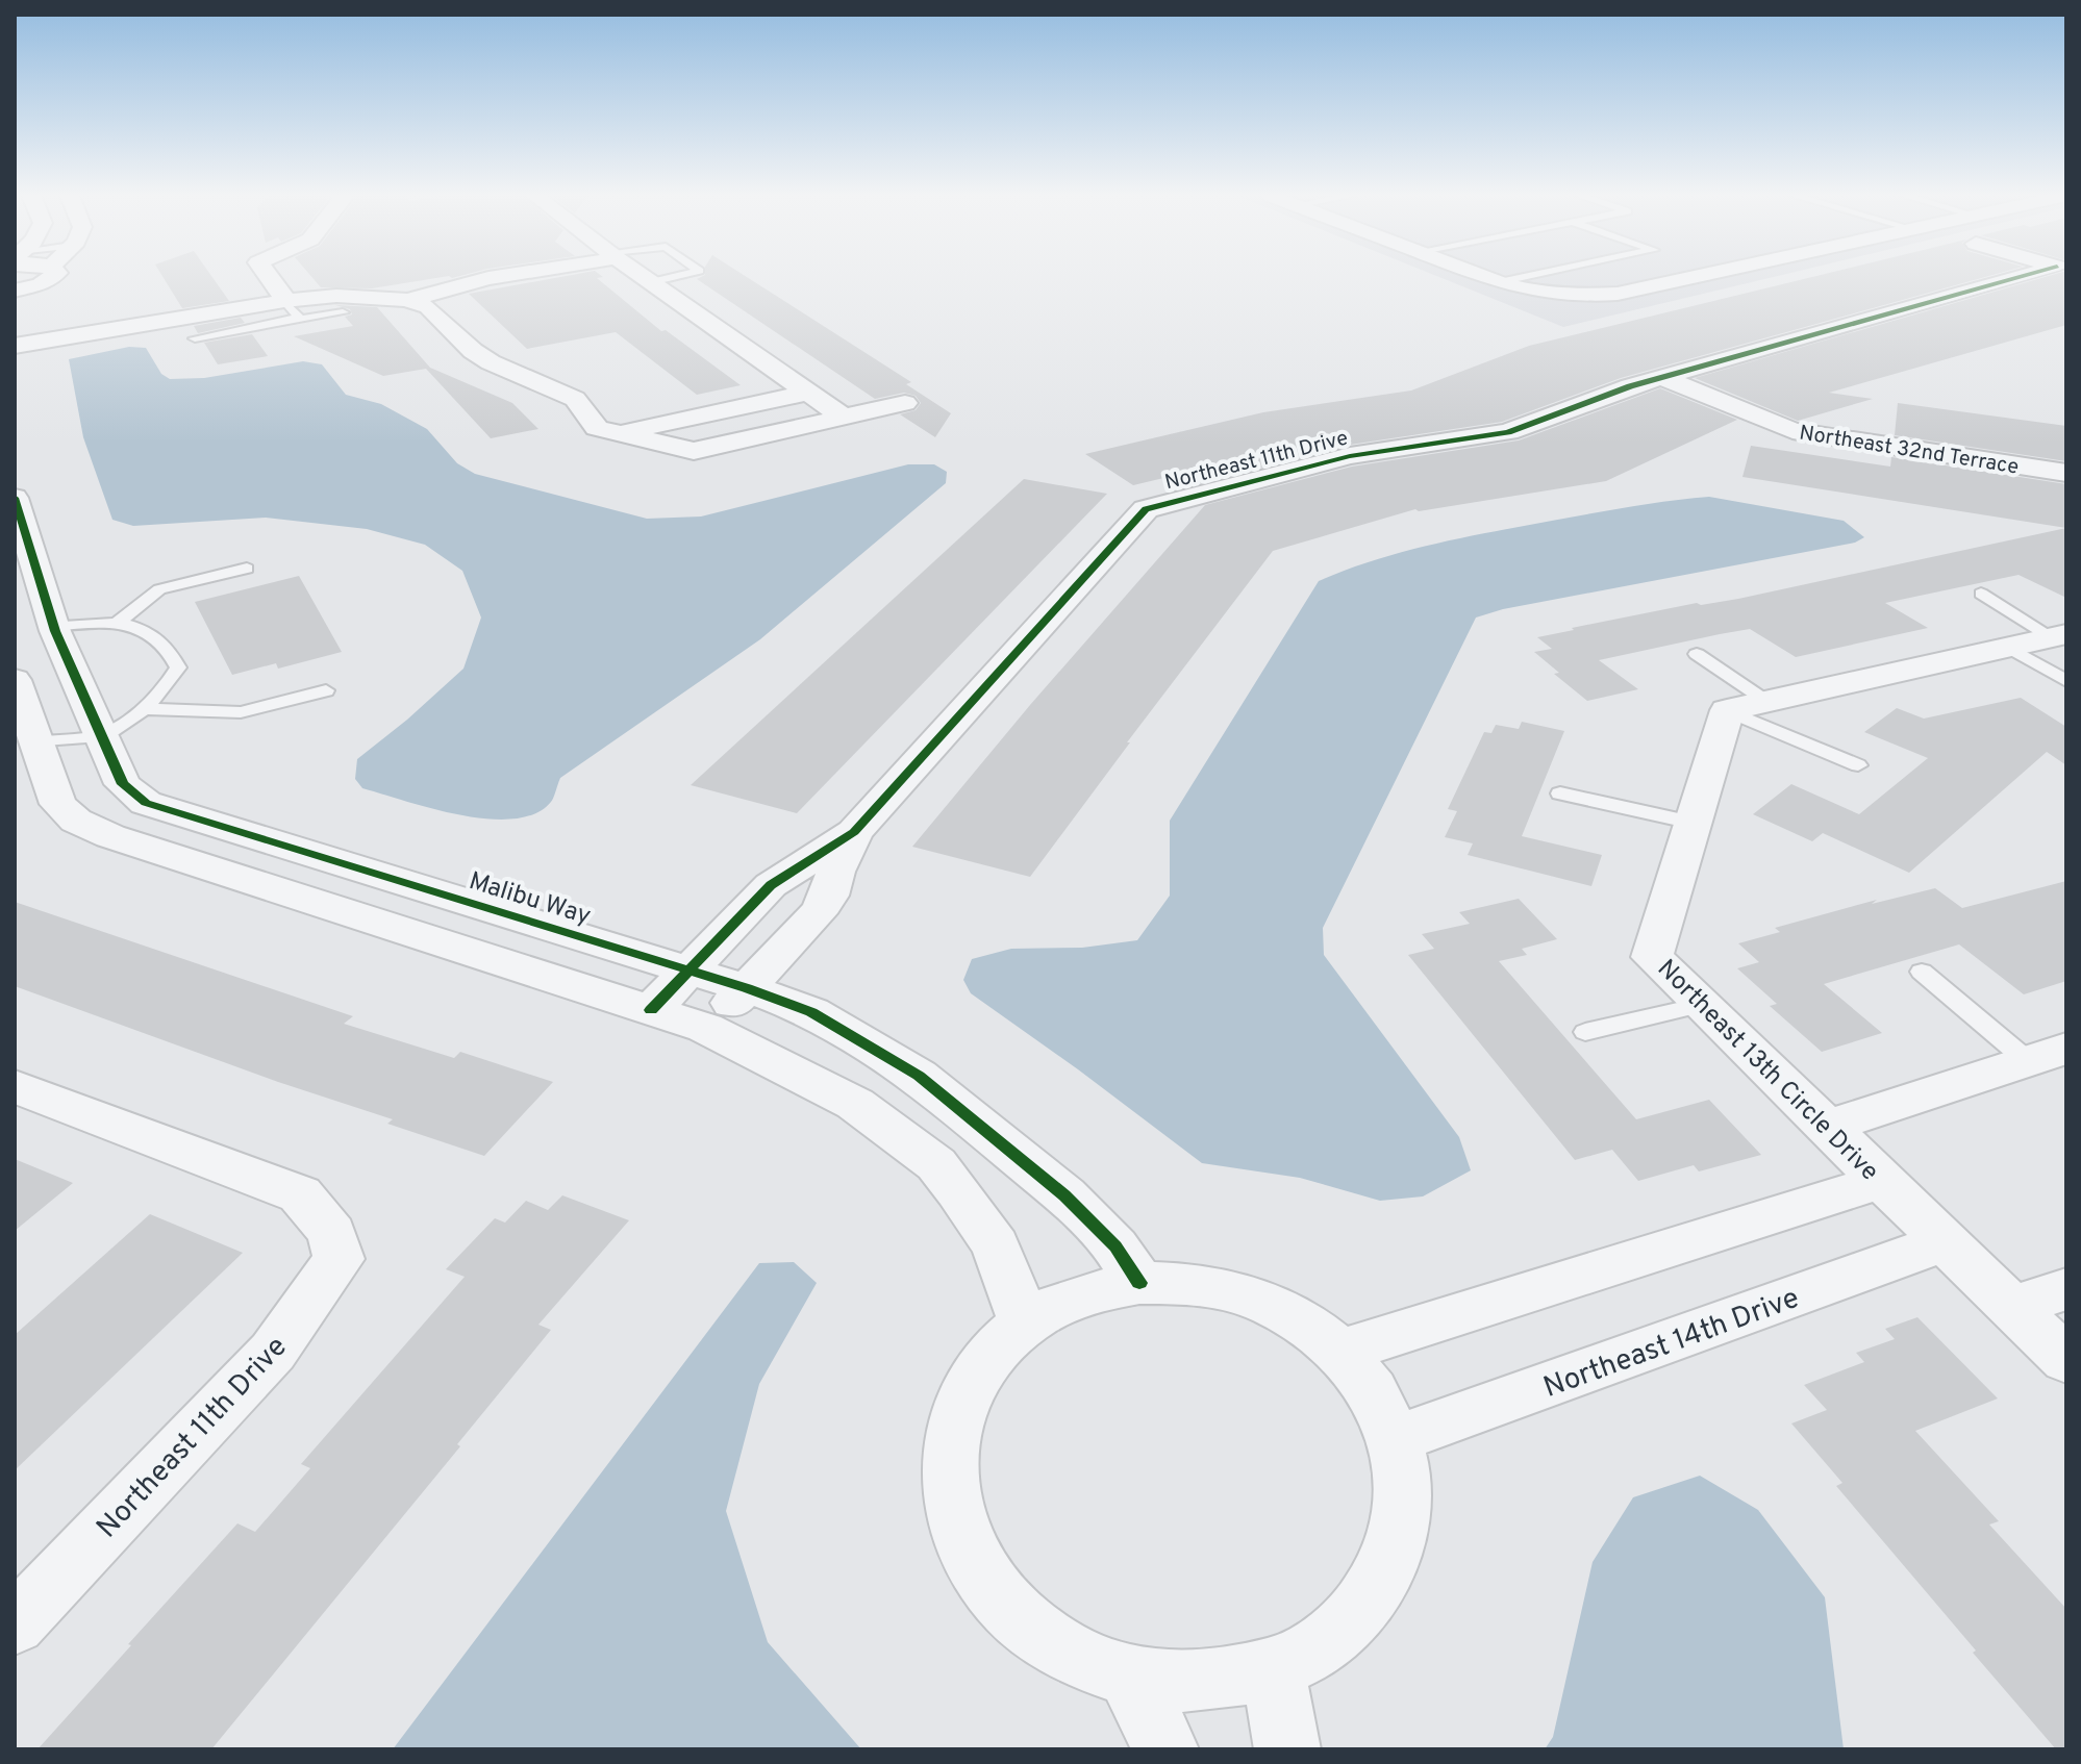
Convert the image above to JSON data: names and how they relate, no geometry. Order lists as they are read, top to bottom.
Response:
{
  "streets": {
    "street": [
      "Northeast 32nd Terrace",
      "Northeast 11th Drive",
      "Malibu Way",
      "Northeast 13th Circle Drive",
      "Northeast 14th Drive"
    ]
  },
  "crossings": [
    ["Northeast 32nd Terrace", "Northeast 11th Drive"],
    ["Northeast 11th Drive", "Malibu Way"],
    ["Northeast 13th Circle Drive", "Northeast 14th Drive"]
  ]
}
